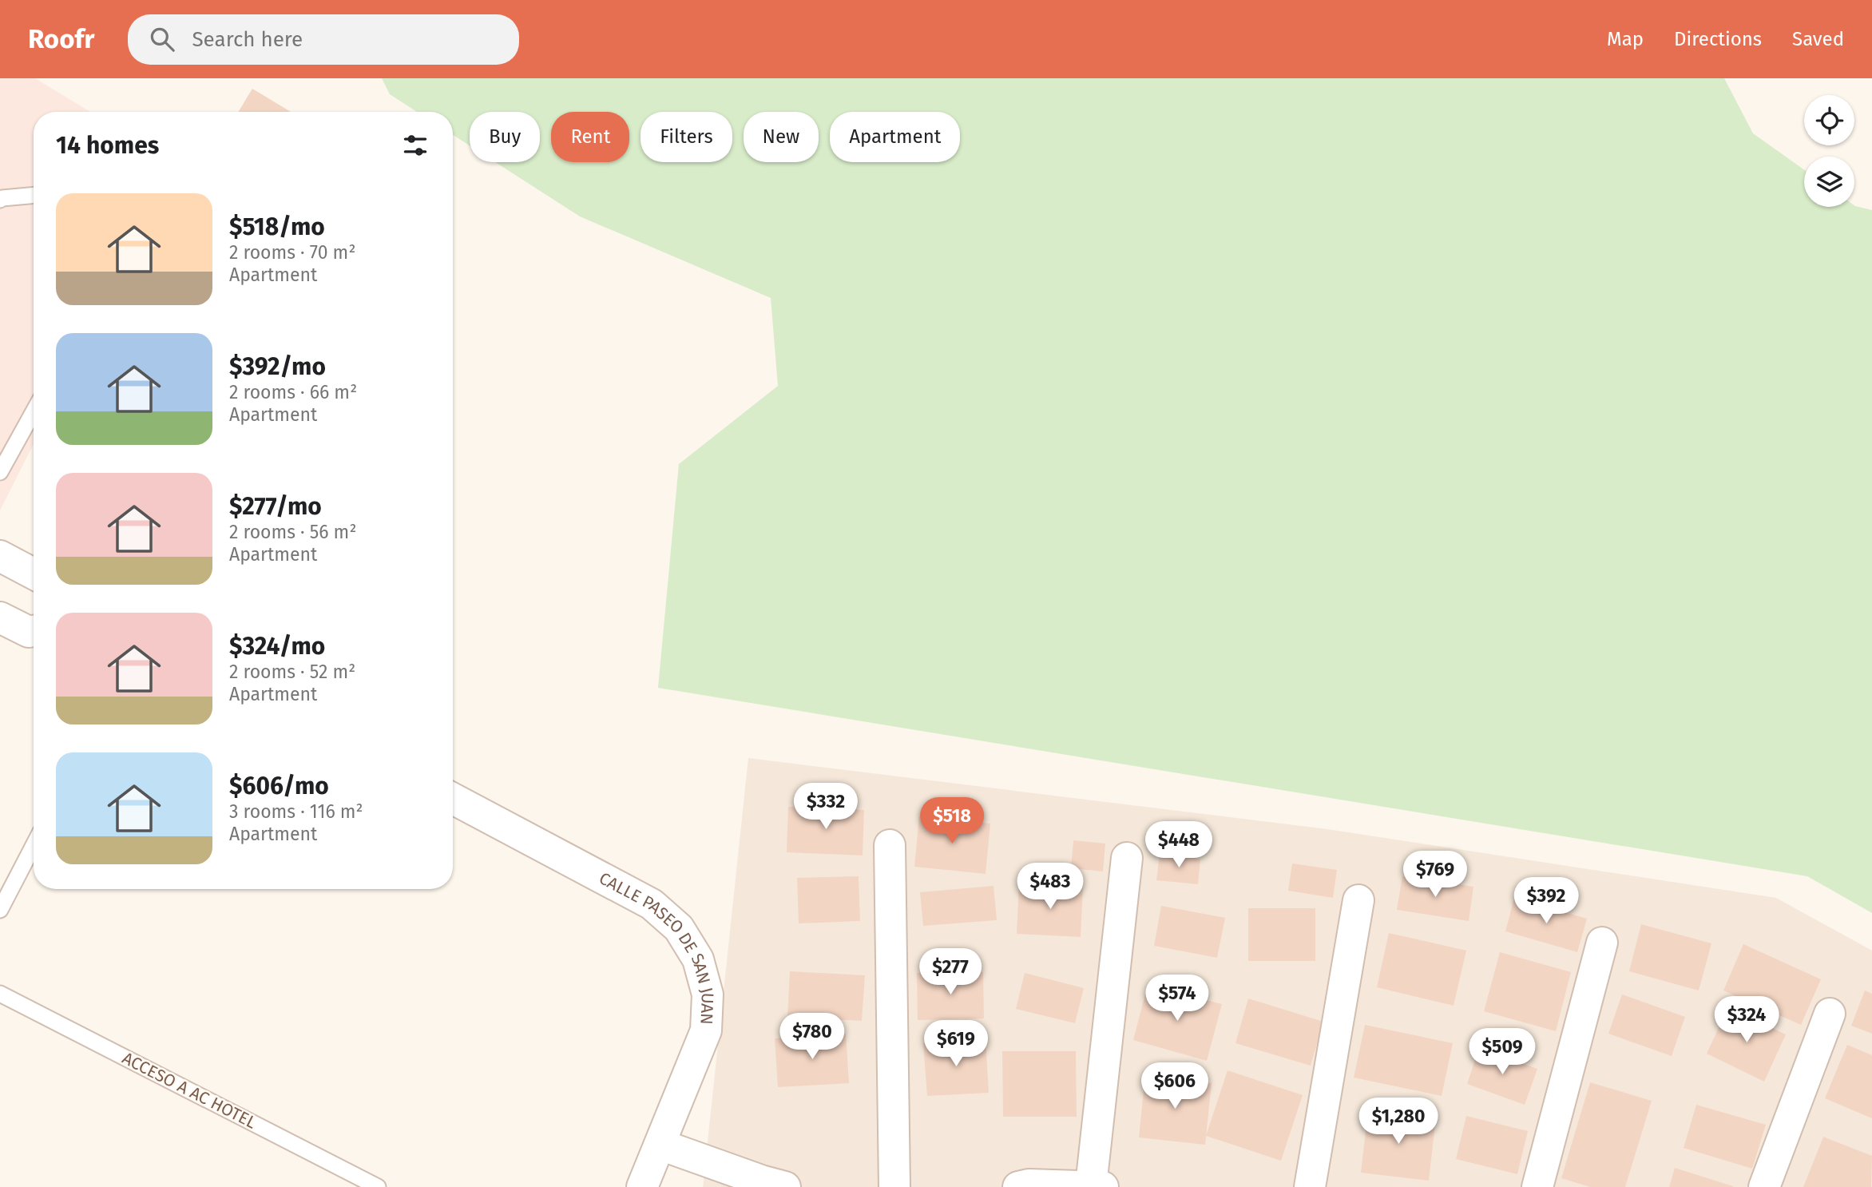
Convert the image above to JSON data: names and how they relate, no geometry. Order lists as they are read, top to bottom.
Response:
{
  "streets": {
    "street": ["CALLE PASEO DE SAN JUAN"],
    "lane": ["ACCESO A AC HOTEL"]
  },
  "page": {
    "header": "Roofr",
    "search": "Search here",
    "nav": ["Map", "Directions", "Saved"],
    "chip": [
      "Buy",
      "Rent",
      "Filters",
      "New",
      "Apartment"
    ],
    "heading": "14 homes",
    "list": [
      {
        "name": "$518/mo",
        "note": "2 rooms · 70 m² · Apartment"
      },
      {
        "name": "$392/mo",
        "note": "2 rooms · 66 m² · Apartment"
      },
      {
        "name": "$277/mo",
        "note": "2 rooms · 56 m² · Apartment"
      },
      {
        "name": "$324/mo",
        "note": "2 rooms · 52 m² · Apartment"
      },
      {
        "name": "$606/mo",
        "note": "3 rooms · 116 m² · Apartment"
      }
    ],
    "price": [
      "$332",
      "$518",
      "$448",
      "$769",
      "$483",
      "$392",
      "$277",
      "$574",
      "$324",
      "$780",
      "$619",
      "$509",
      "$606",
      "$1,280"
    ]
  }
}
